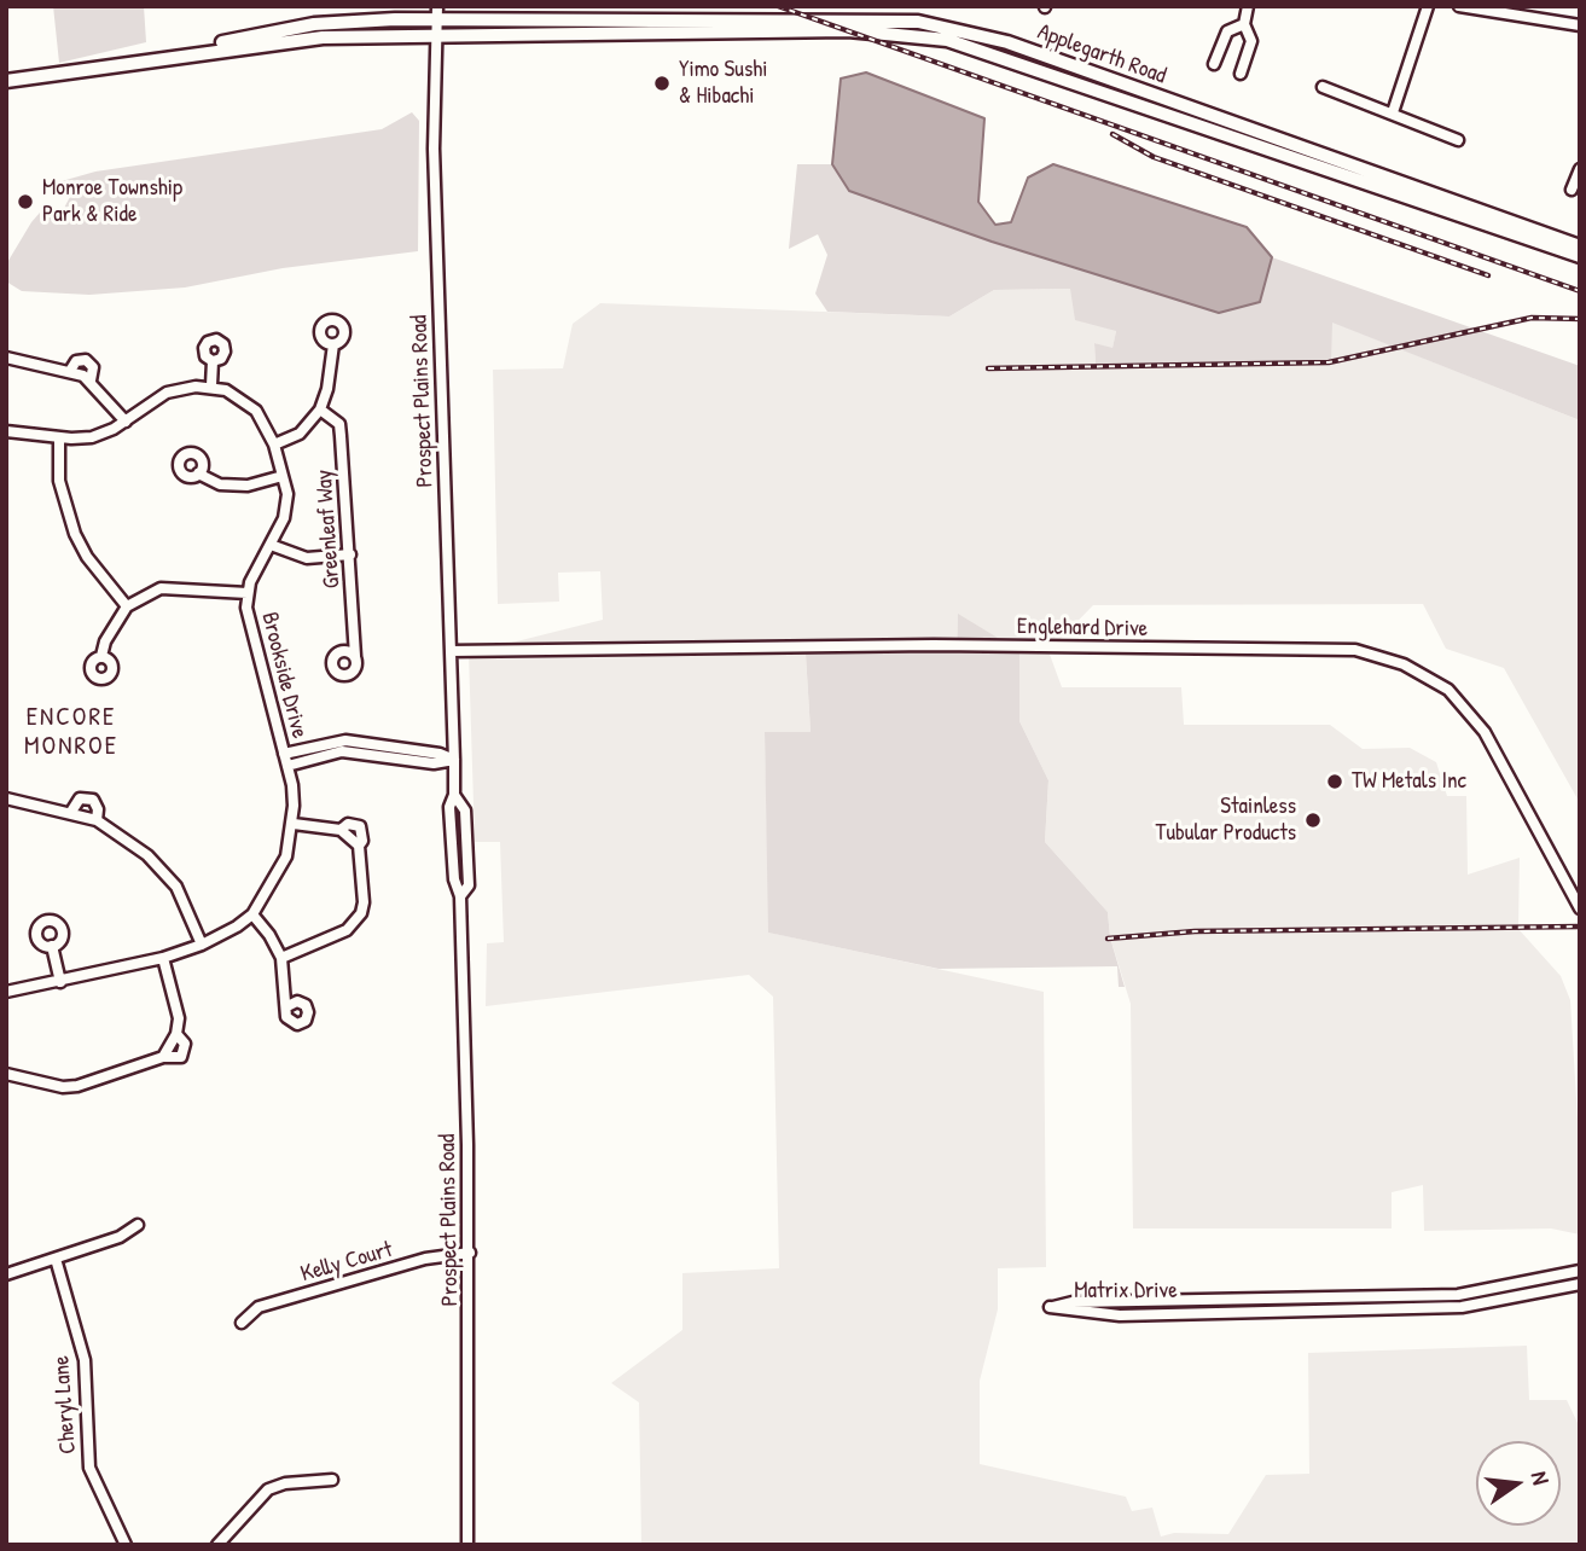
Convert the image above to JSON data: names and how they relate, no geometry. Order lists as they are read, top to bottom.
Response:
{
  "streets": {
    "main road": ["Applegarth Road"],
    "street": [
      "Prospect Plains Road",
      "Greenleaf Way",
      "Englehard Drive",
      "Brookside Drive",
      "Kelly Court",
      "Matrix Drive",
      "Cheryl Lane"
    ]
  },
  "crossings": [
    ["Applegarth Road", "Prospect Plains Road"],
    ["Prospect Plains Road", "Englehard Drive"],
    ["Prospect Plains Road", "Kelly Court"]
  ],
  "districts": ["ENCORE MONROE"],
  "places": [
    "Yimo Sushi & Hibachi",
    "Monroe Township Park & Ride",
    "TW Metals Inc",
    "Stainless Tubular Products"
  ],
  "north": "right"
}
